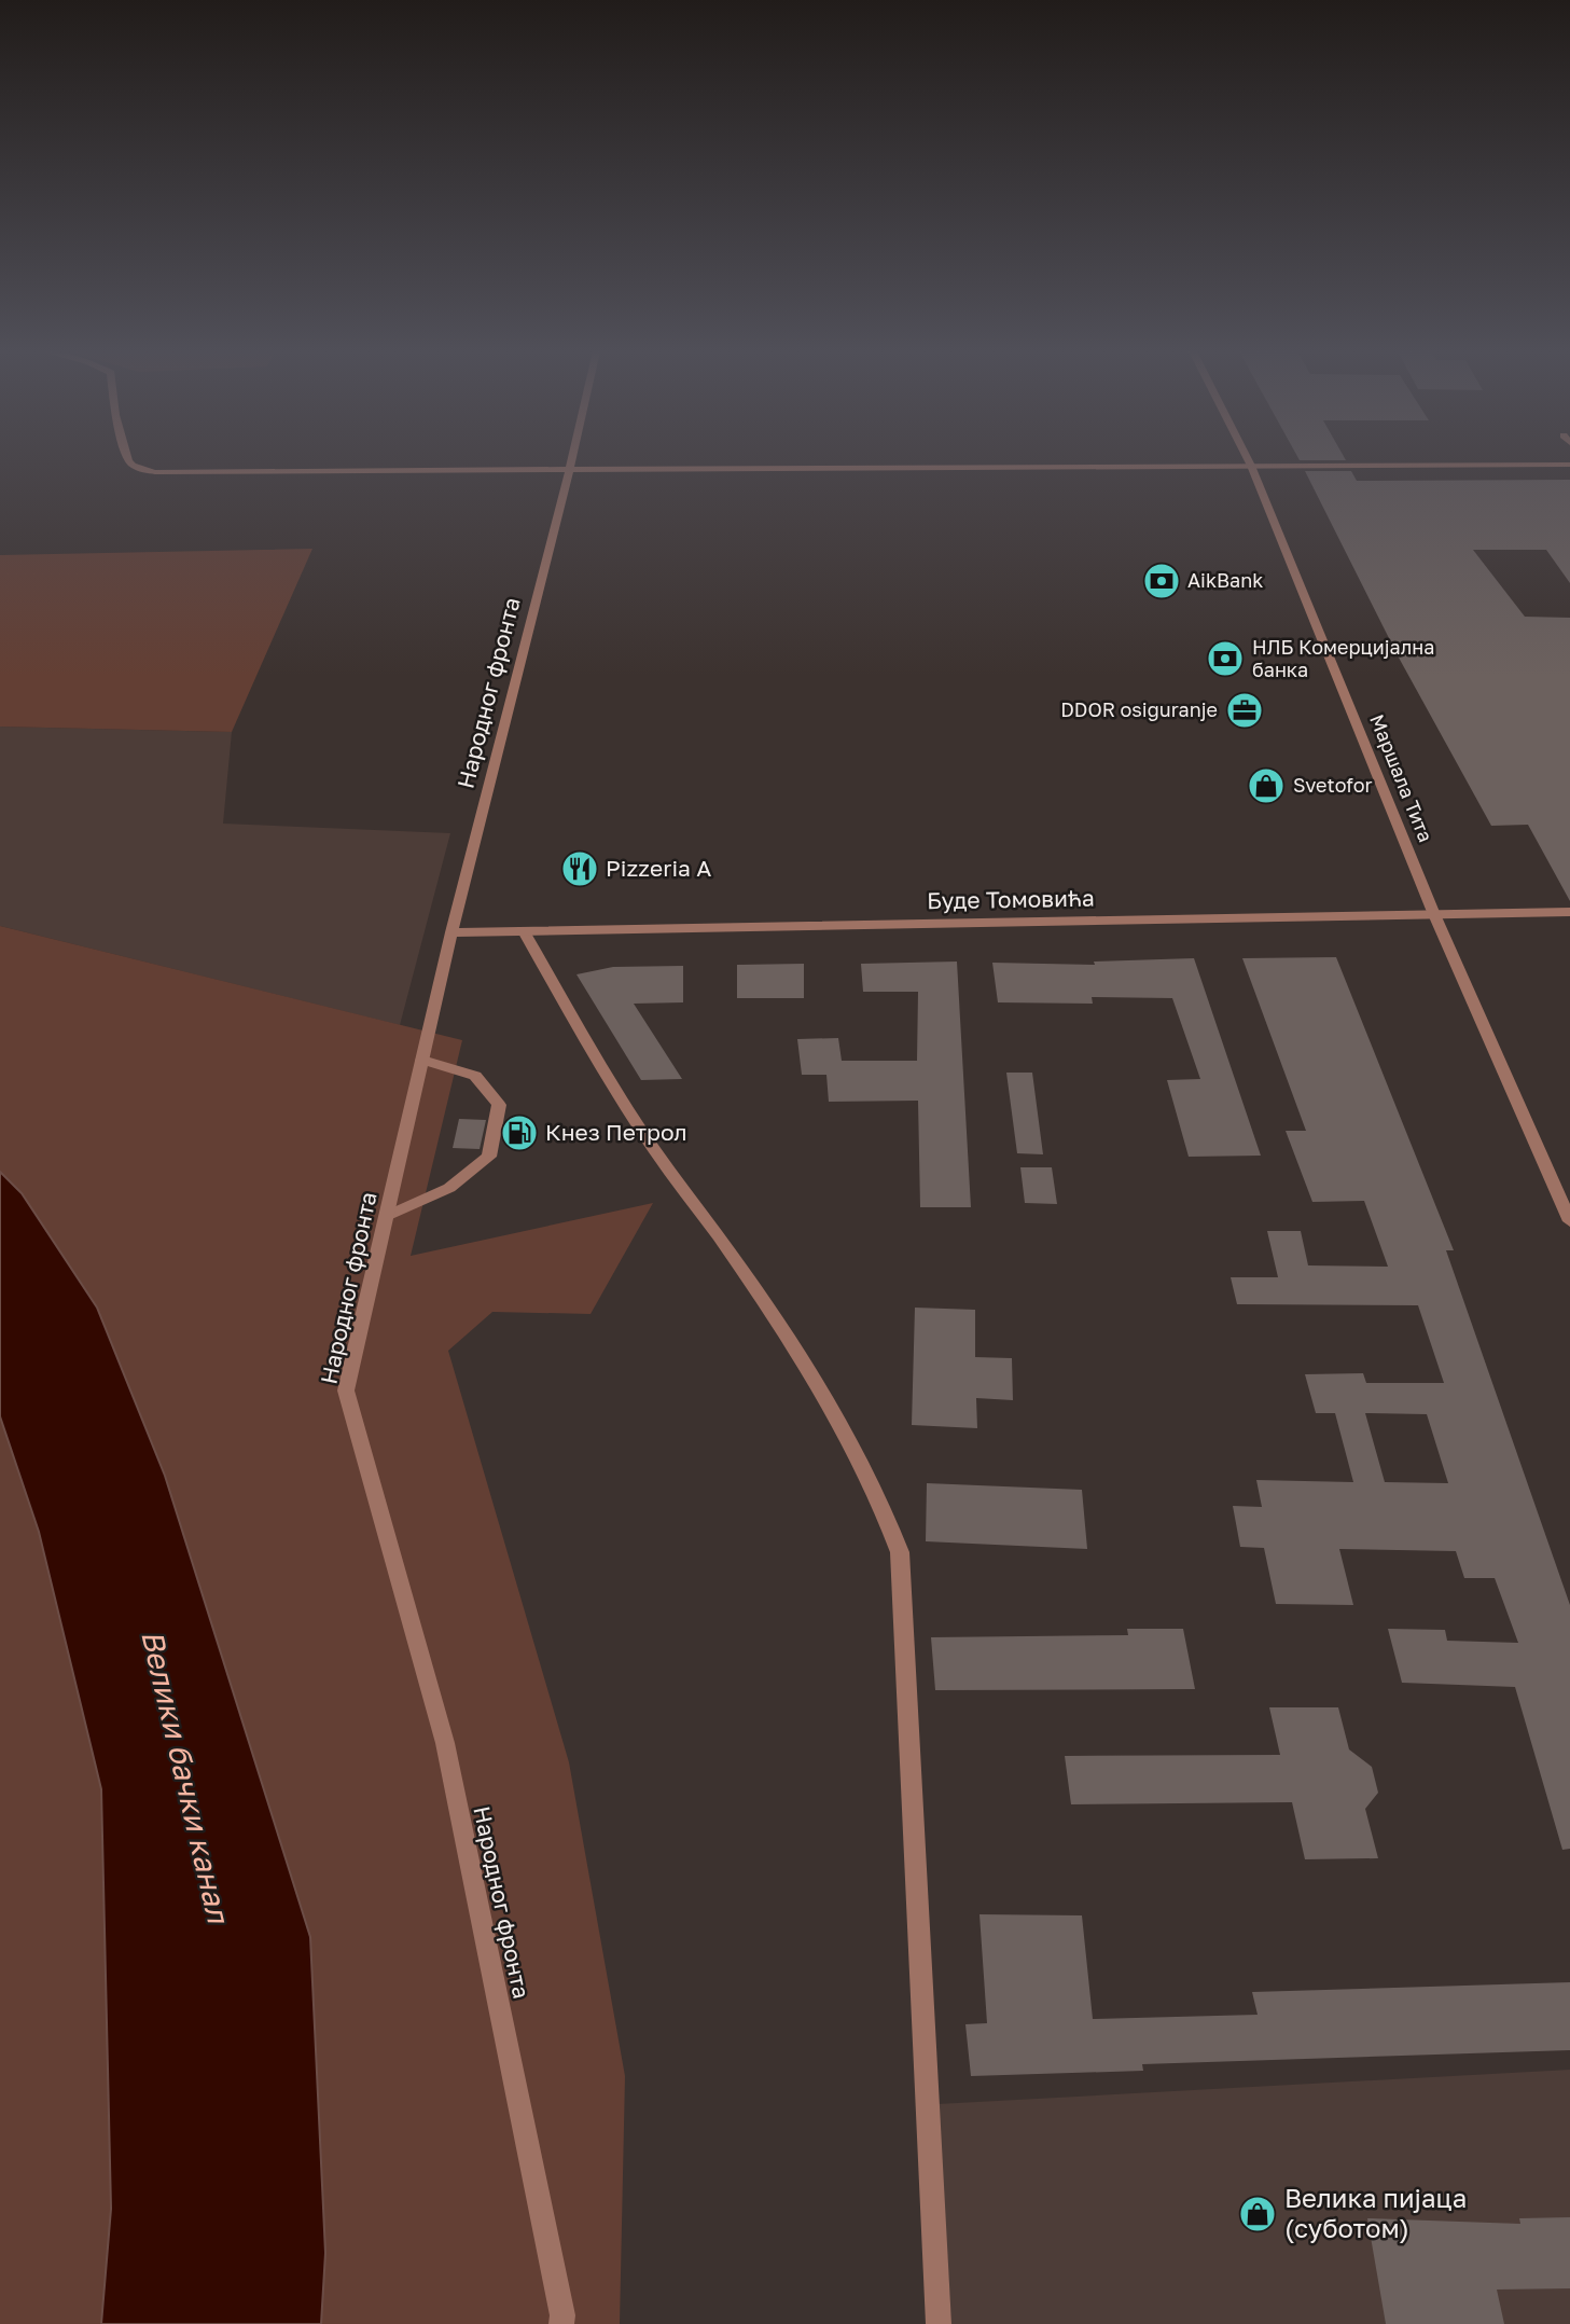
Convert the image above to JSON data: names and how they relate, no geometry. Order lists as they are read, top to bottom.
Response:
{
  "streets": {
    "street": ["Народног фронта", "Маршала Тита", "Буде Томовића"]
  },
  "crossings": [
    ["Народног фронта", "Буде Томовића"],
    ["Маршала Тита", "Буде Томовића"]
  ],
  "water": ["Велики бачки канал"],
  "places": {
    "bank": ["AikBank", "НЛБ Комерцијална банка"],
    "office": ["DDOR osiguranje"],
    "shop": ["Svetofor", "Велика пијаца (суботом)"],
    "restaurant": ["Pizzeria A"],
    "fuel station": ["Кнез Петрол"]
  }
}
